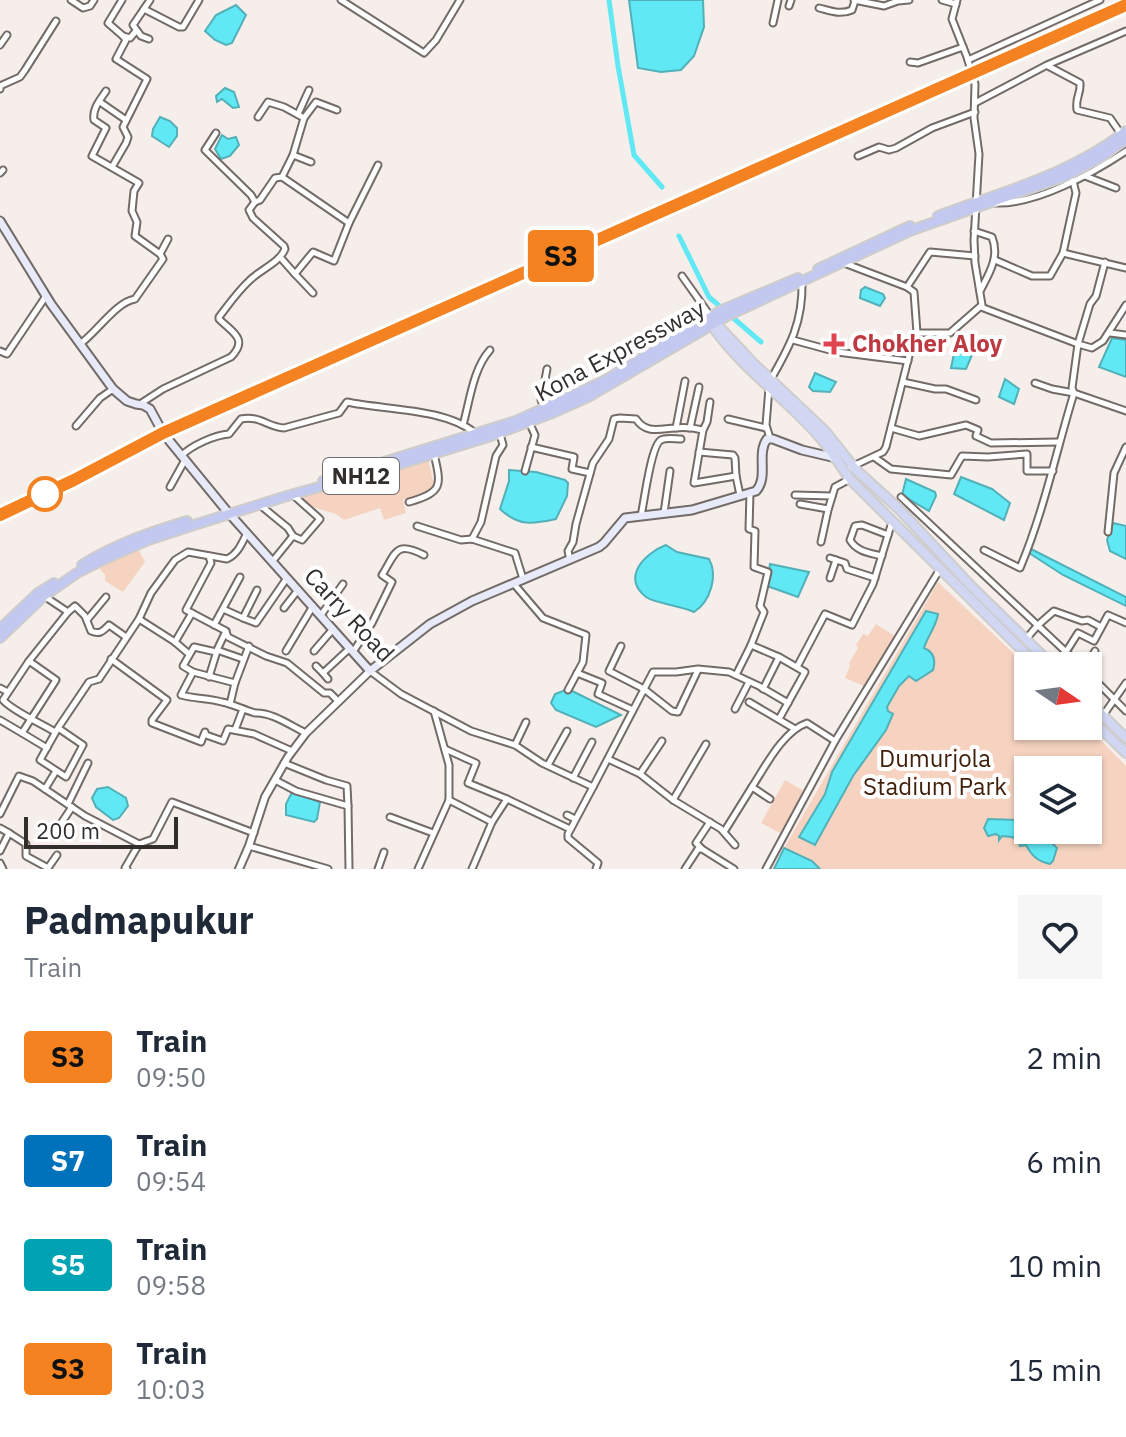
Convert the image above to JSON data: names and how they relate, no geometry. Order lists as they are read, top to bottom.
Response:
{
  "streets": {
    "highway": ["Kona Expressway", "NH12"],
    "main road": ["Carry Road"]
  },
  "crossings": [
    ["Kona Expressway", "Carry Road"]
  ],
  "parks": ["Dumurjola Stadium Park"],
  "places": {
    "health": ["Chokher Aloy"]
  },
  "scale_bar": "200 m",
  "north": "right",
  "page": {
    "on_map": "S3",
    "scale": "200 m",
    "heading": ["Padmapukur", "Train"],
    "list": [
      {
        "mark": "S3",
        "name": "Train",
        "note": "09:50",
        "value": "2 min"
      },
      {
        "mark": "S7",
        "name": "Train",
        "note": "09:54",
        "value": "6 min"
      },
      {
        "mark": "S5",
        "name": "Train",
        "note": "09:58",
        "value": "10 min"
      },
      {
        "mark": "S3",
        "name": "Train",
        "note": "10:03",
        "value": "15 min"
      }
    ]
  }
}
